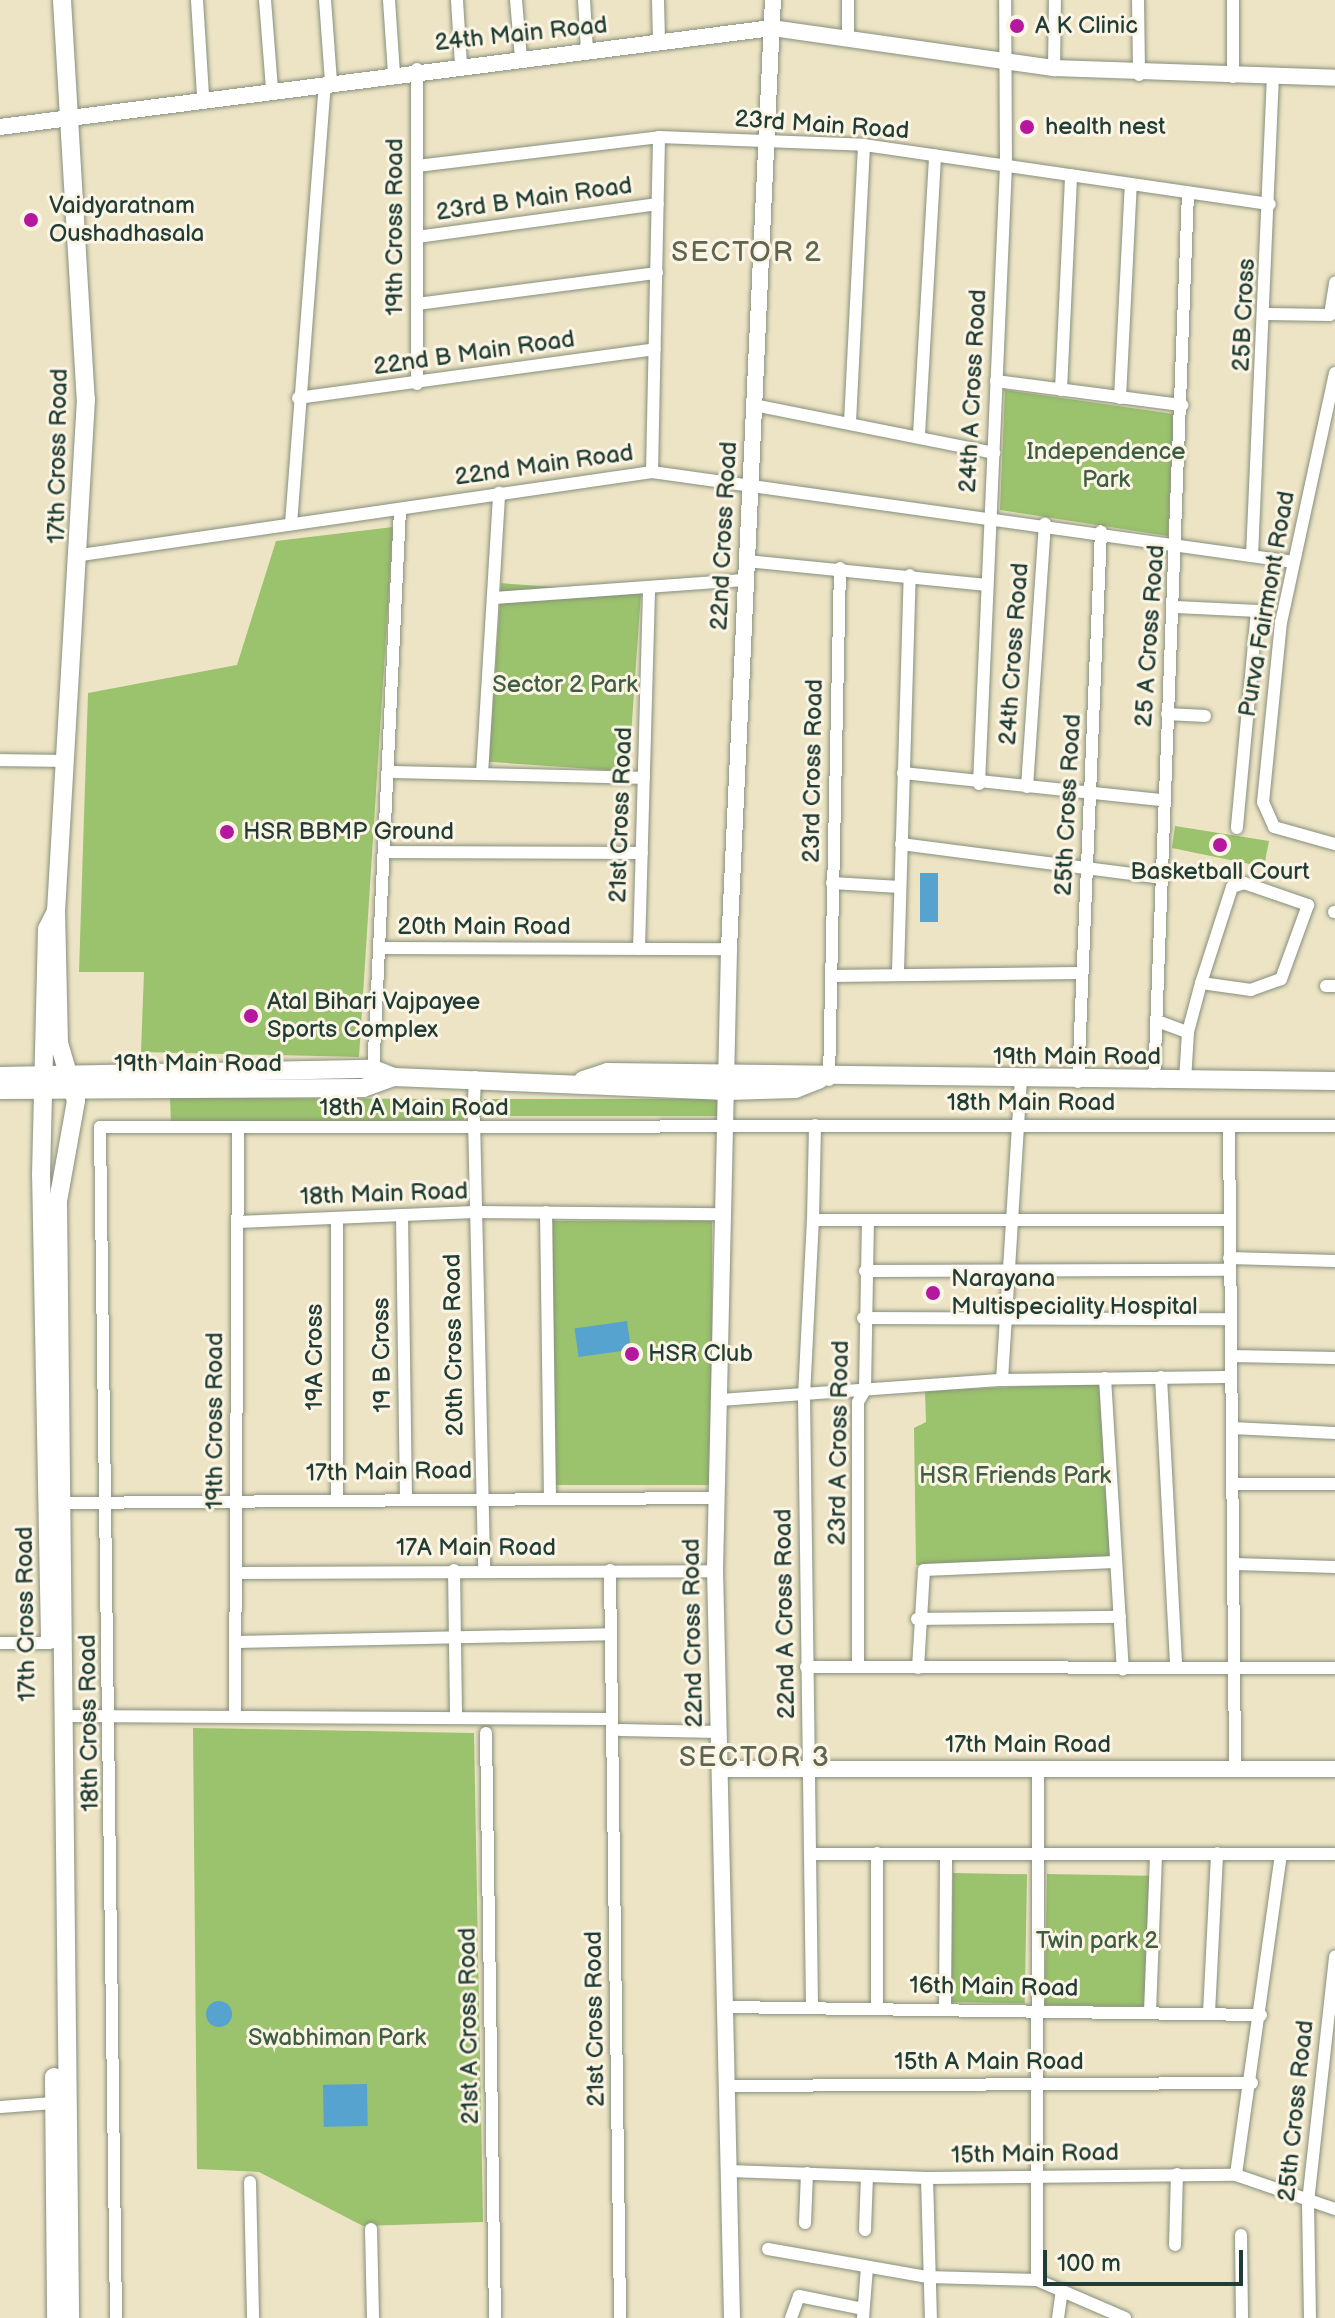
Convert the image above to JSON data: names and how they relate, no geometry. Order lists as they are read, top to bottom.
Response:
{
  "streets": {
    "main road": ["17th Cross Road", "19th Main Road"],
    "street": [
      "24th Main Road",
      "23rd Main Road",
      "23rd B Main Road",
      "19th Cross Road",
      "25B Cross",
      "22nd B Main Road",
      "24th A Cross Road",
      "22nd Main Road",
      "22nd Cross Road",
      "Purva Fairmont Road",
      "25 A Cross Road",
      "24th Cross Road",
      "23rd Cross Road",
      "25th Cross Road",
      "21st Cross Road",
      "20th Main Road",
      "18th Main Road",
      "18th A Main Road",
      "20th Cross Road",
      "19 B Cross",
      "19A Cross",
      "23rd A Cross Road",
      "17th Main Road",
      "17A Main Road",
      "22nd A Cross Road",
      "18th Cross Road",
      "16th Main Road",
      "21st A Cross Road",
      "15th A Main Road",
      "15th Main Road"
    ]
  },
  "crossings": [
    ["24th Main Road", "19th Cross Road"],
    ["24th Main Road", "25B Cross"],
    ["24th Main Road", "24th A Cross Road"],
    ["24th Main Road", "17th Cross Road"],
    ["24th Main Road", "22nd Cross Road"],
    ["23rd Main Road", "19th Cross Road"],
    ["23rd Main Road", "25B Cross"],
    ["23rd Main Road", "24th A Cross Road"],
    ["23rd Main Road", "22nd Cross Road"],
    ["23rd Main Road", "25 A Cross Road"],
    ["23rd B Main Road", "19th Cross Road"],
    ["19th Cross Road", "22nd B Main Road"],
    ["19th Cross Road", "18th Main Road"],
    ["19th Cross Road", "18th A Main Road"],
    ["19th Cross Road", "17th Main Road"],
    ["19th Cross Road", "17A Main Road"],
    ["25B Cross", "22nd Main Road"],
    ["24th A Cross Road", "22nd Main Road"],
    ["17th Cross Road", "22nd Main Road"],
    ["17th Cross Road", "19th Main Road"],
    ["17th Cross Road", "17th Main Road"],
    ["22nd Main Road", "22nd Cross Road"],
    ["22nd Main Road", "Purva Fairmont Road"],
    ["22nd Main Road", "25 A Cross Road"],
    ["22nd Main Road", "24th Cross Road"],
    ["22nd Main Road", "25th Cross Road"],
    ["22nd Cross Road", "20th Main Road"],
    ["22nd Cross Road", "19th Main Road"],
    ["22nd Cross Road", "18th Main Road"],
    ["22nd Cross Road", "18th A Main Road"],
    ["22nd Cross Road", "17th Main Road"],
    ["22nd Cross Road", "17A Main Road"],
    ["22nd Cross Road", "16th Main Road"],
    ["22nd Cross Road", "15th A Main Road"],
    ["22nd Cross Road", "15th Main Road"],
    ["25 A Cross Road", "19th Main Road"],
    ["23rd Cross Road", "19th Main Road"],
    ["25th Cross Road", "19th Main Road"],
    ["25th Cross Road", "15th Main Road"],
    ["21st Cross Road", "20th Main Road"],
    ["21st Cross Road", "17A Main Road"],
    ["18th Main Road", "18th A Main Road"],
    ["18th Main Road", "20th Cross Road"],
    ["18th Main Road", "19 B Cross"],
    ["18th Main Road", "19A Cross"],
    ["18th Main Road", "22nd A Cross Road"],
    ["18th A Main Road", "20th Cross Road"],
    ["18th A Main Road", "18th Cross Road"],
    ["20th Cross Road", "17th Main Road"],
    ["20th Cross Road", "17A Main Road"],
    ["19 B Cross", "17th Main Road"],
    ["19A Cross", "17th Main Road"],
    ["17th Main Road", "22nd A Cross Road"],
    ["17th Main Road", "18th Cross Road"],
    ["22nd A Cross Road", "16th Main Road"]
  ],
  "districts": ["SECTOR 2", "SECTOR 3"],
  "parks": [
    "Independence Park",
    "Sector 2 Park",
    "HSR Friends Park",
    "Twin park 2",
    "Swabhiman Park"
  ],
  "places": [
    "A K Clinic",
    "health nest",
    "Vaidyaratnam Oushadhasala",
    "HSR BBMP Ground",
    "Basketball Court",
    "Atal Bihari Vajpayee Sports Complex",
    "Narayana Multispeciality Hospital",
    "HSR Club"
  ],
  "scale_bar": "100 m"
}
